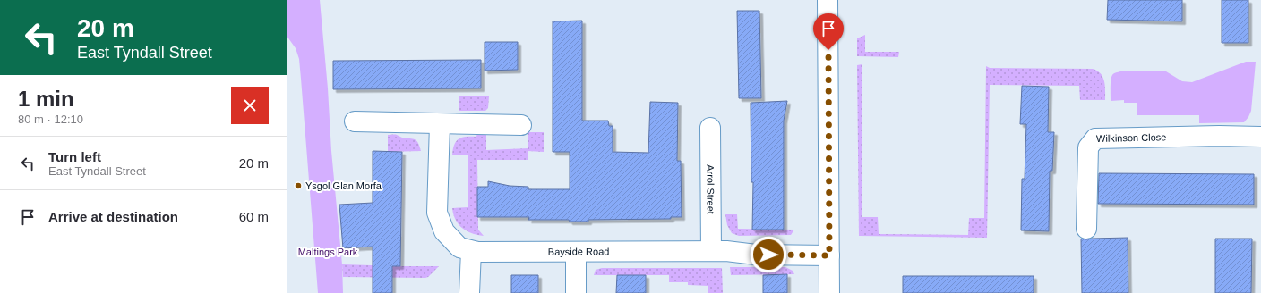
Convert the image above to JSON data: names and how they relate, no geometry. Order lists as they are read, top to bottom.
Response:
{
  "streets": {
    "street": ["Wilkinson Close", "Arrol Street", "Bayside Road"]
  },
  "crossings": [
    ["Arrol Street", "Bayside Road"]
  ],
  "parks": ["Maltings Park"],
  "places": ["Ysgol Glan Morfa"],
  "page": {
    "turn": ["20 m", "East Tyndall Street"],
    "heading": ["1 min", "80 m · 12:10"],
    "list": [
      {
        "name": "Turn left",
        "note": "East Tyndall Street",
        "value": "20 m"
      },
      {
        "name": "Arrive at destination",
        "value": "60 m"
      }
    ]
  }
}
